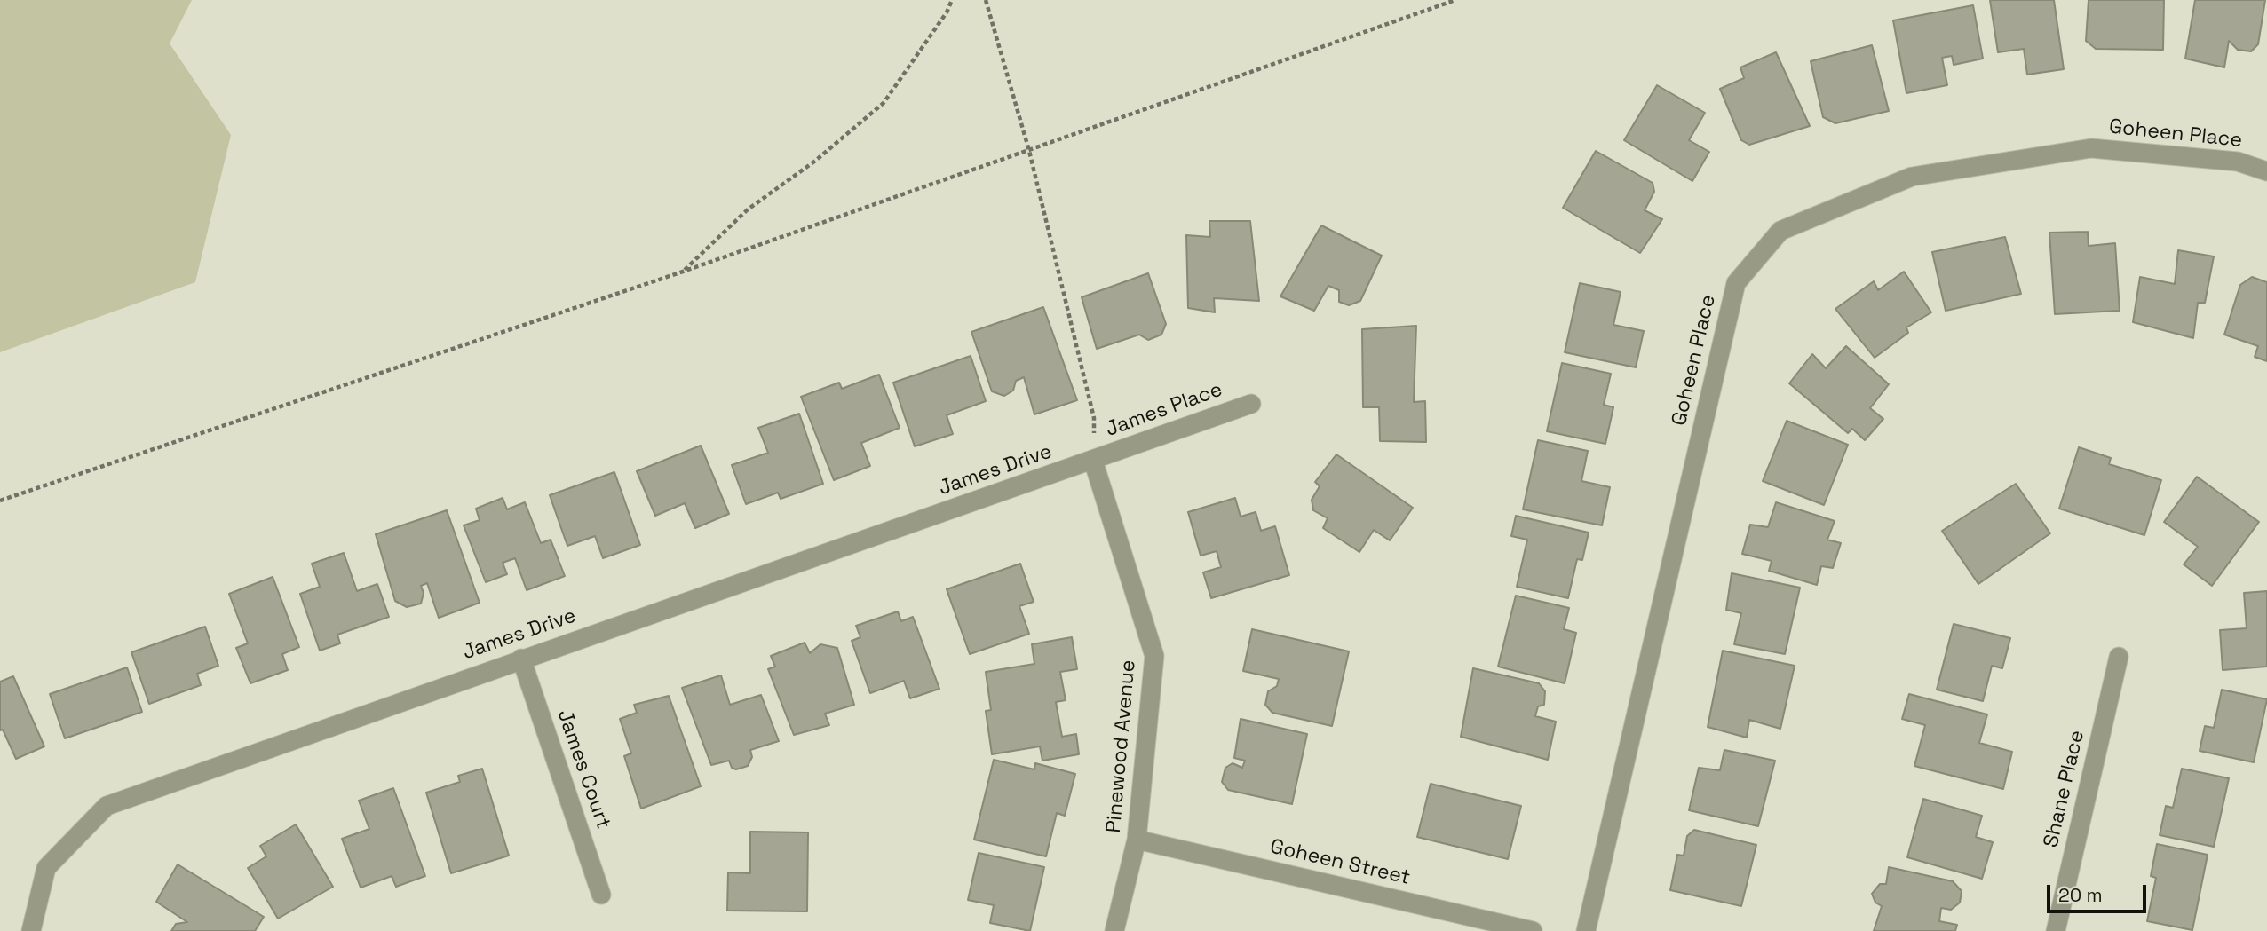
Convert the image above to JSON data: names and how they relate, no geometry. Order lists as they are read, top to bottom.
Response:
{
  "streets": {
    "street": [
      "Goheen Place",
      "James Place",
      "James Drive",
      "Pinewood Avenue",
      "James Court",
      "Shane Place",
      "Goheen Street"
    ]
  },
  "crossings": [
    ["James Place", "James Drive"],
    ["James Place", "Pinewood Avenue"],
    ["James Drive", "Pinewood Avenue"],
    ["James Drive", "James Court"],
    ["Pinewood Avenue", "Goheen Street"]
  ],
  "scale_bar": "20 m"
}
